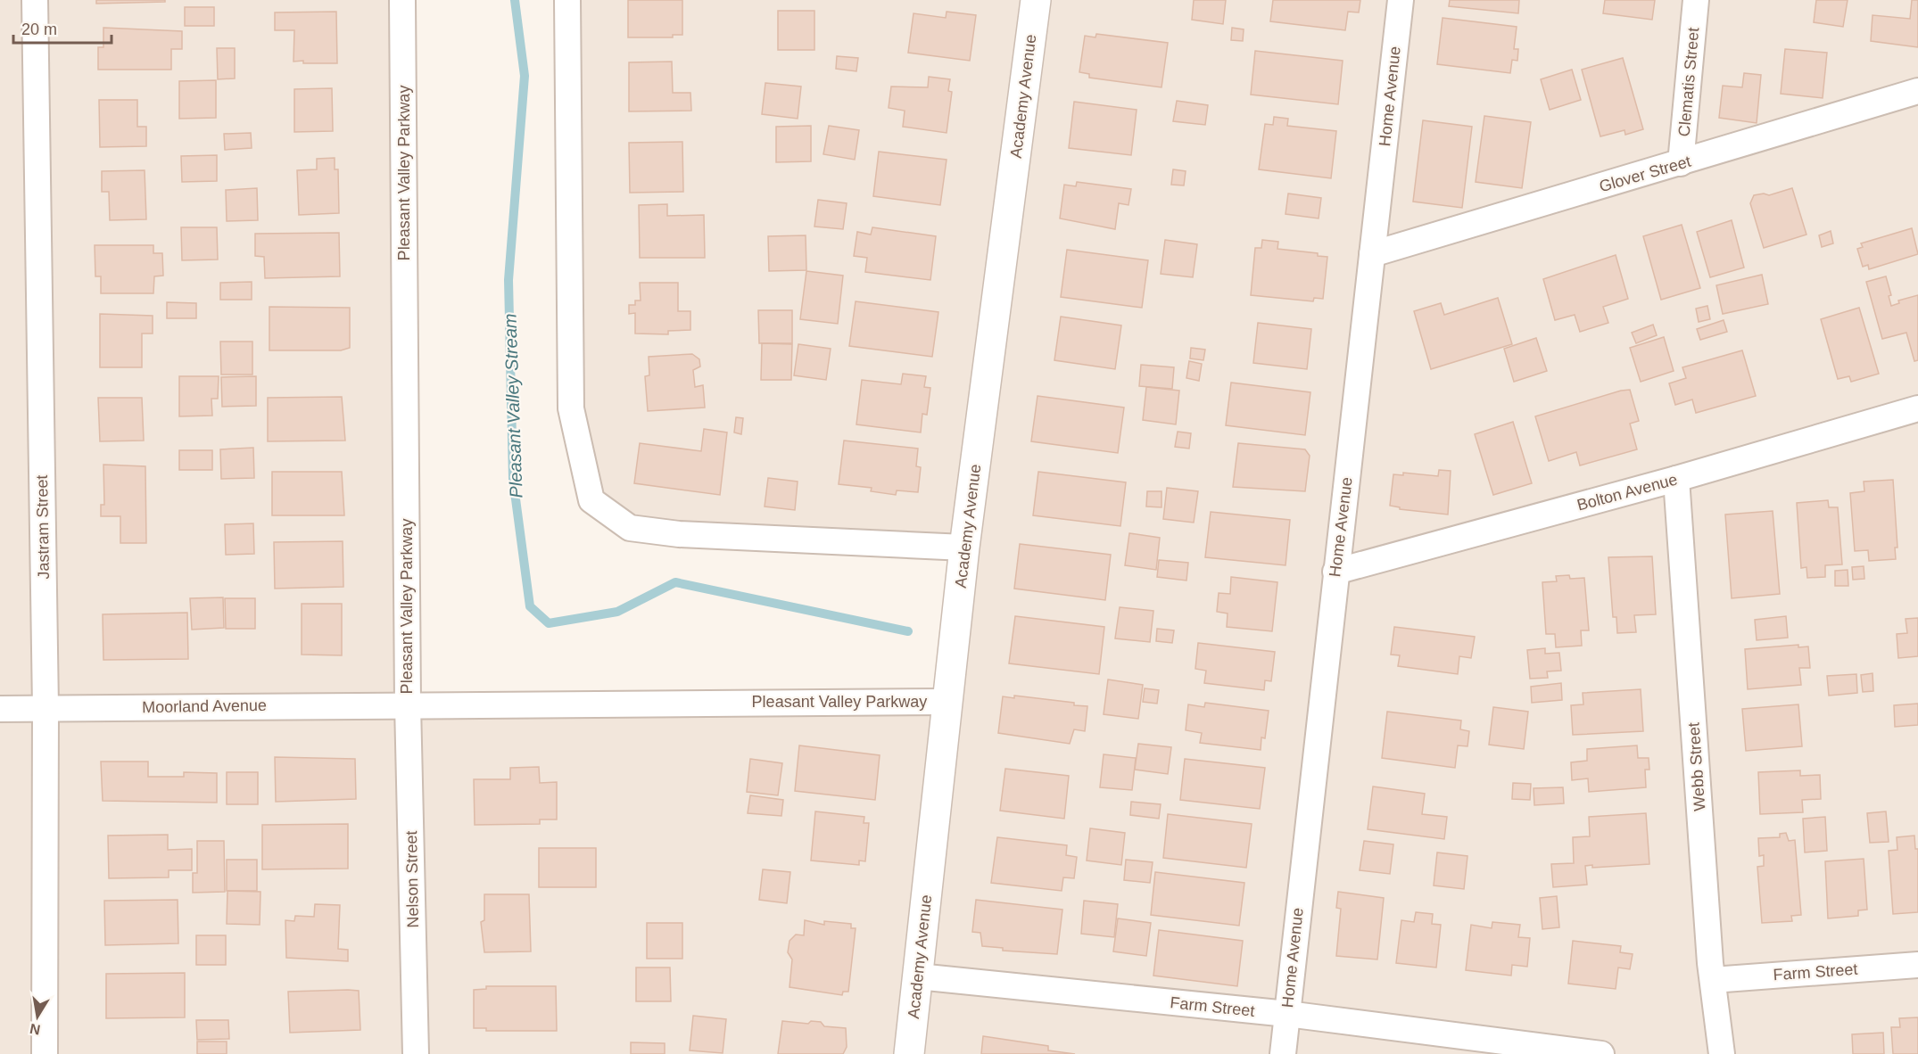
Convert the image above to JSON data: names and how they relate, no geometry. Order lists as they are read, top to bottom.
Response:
{
  "streets": {
    "street": [
      "Clematis Street",
      "Academy Avenue",
      "Home Avenue",
      "Pleasant Valley Parkway",
      "Glover Street",
      "Bolton Avenue",
      "Jastram Street",
      "Moorland Avenue",
      "Webb Street",
      "Nelson Street",
      "Farm Street"
    ]
  },
  "crossings": [
    ["Clematis Street", "Glover Street"],
    ["Academy Avenue", "Pleasant Valley Parkway"],
    ["Academy Avenue", "Farm Street"],
    ["Home Avenue", "Glover Street"],
    ["Home Avenue", "Bolton Avenue"],
    ["Home Avenue", "Farm Street"],
    ["Pleasant Valley Parkway", "Moorland Avenue"],
    ["Pleasant Valley Parkway", "Nelson Street"],
    ["Bolton Avenue", "Webb Street"],
    ["Jastram Street", "Moorland Avenue"],
    ["Moorland Avenue", "Nelson Street"],
    ["Webb Street", "Farm Street"]
  ],
  "water": ["Pleasant Valley Stream"],
  "scale_bar": "20 m",
  "north": "bottom"
}
